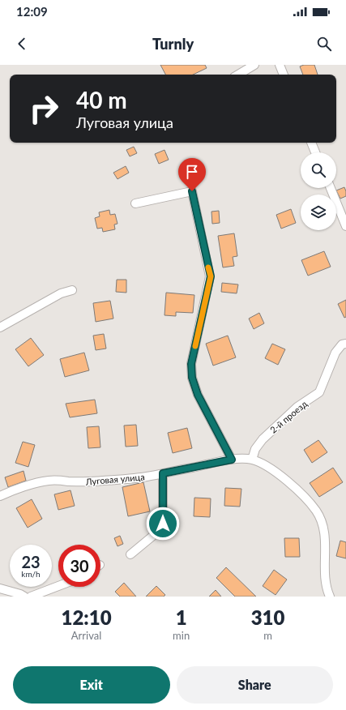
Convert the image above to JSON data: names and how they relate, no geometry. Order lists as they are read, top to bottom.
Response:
{
  "streets": {
    "street": ["2-й проезд", "Луговая улица"]
  },
  "crossings": [
    ["2-й проезд", "Луговая улица"]
  ],
  "page": {
    "status": "12:09",
    "header": "Turnly",
    "turn": ["40 m", "Луговая улица"],
    "speed": "23 km/h",
    "limit": "30",
    "eta": [
      "12:10",
      "Arrival",
      "1",
      "min",
      "310",
      "m"
    ],
    "buttons": ["Exit", "Share"]
  }
}
